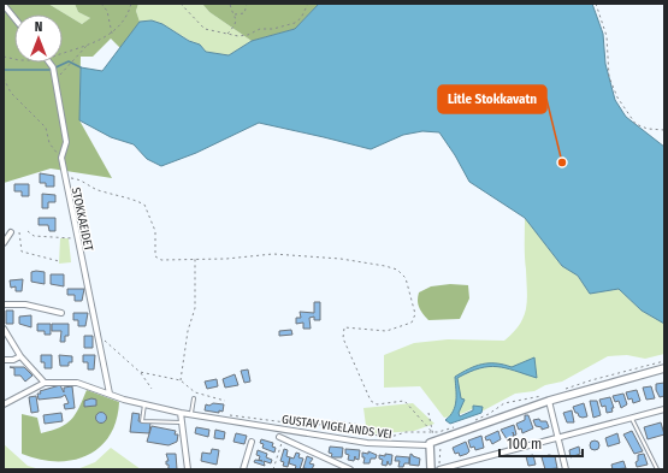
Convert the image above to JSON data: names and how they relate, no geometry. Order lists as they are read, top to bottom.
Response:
{
  "streets": {
    "main road": ["GUSTAV VIGELANDS VEI"],
    "street": ["STOKKAEIDET"]
  },
  "crossings": [
    ["STOKKAEIDET", "GUSTAV VIGELANDS VEI"]
  ],
  "places": ["Litle Stokkavatn"],
  "scale_bar": "100 m",
  "north": "top"
}
